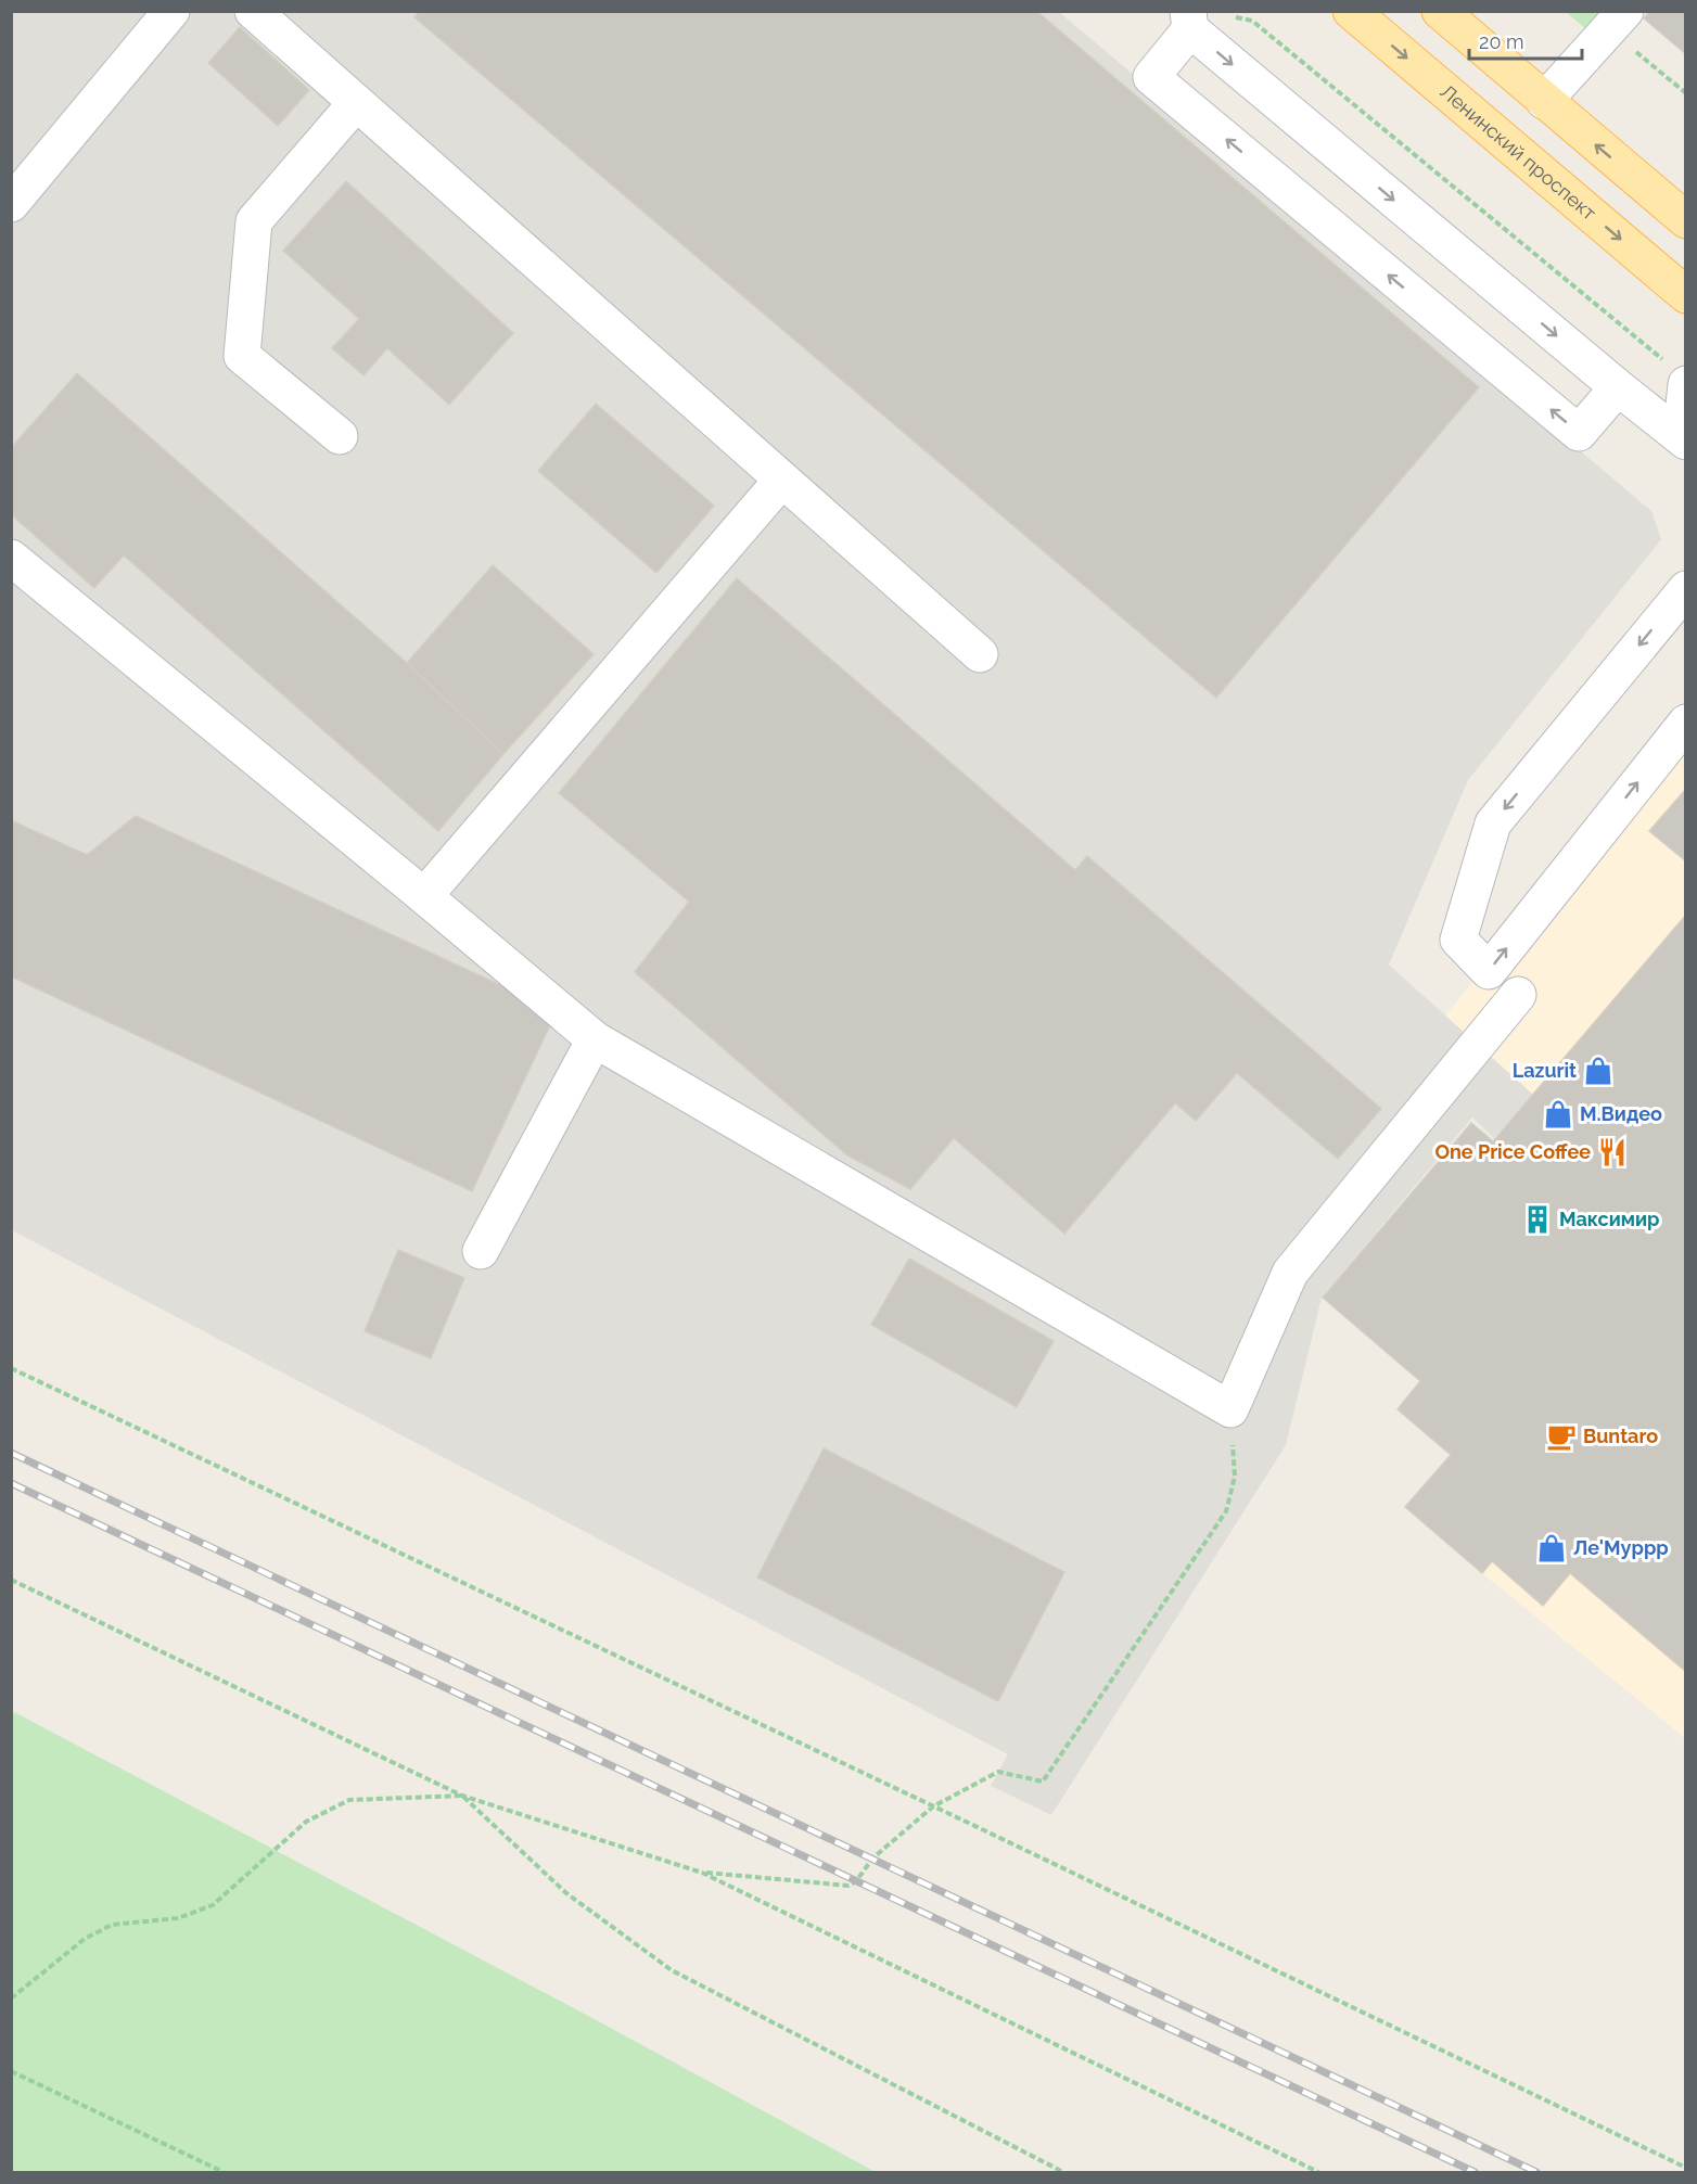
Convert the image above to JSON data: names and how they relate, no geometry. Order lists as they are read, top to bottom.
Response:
{
  "streets": {
    "main road": ["Ленинский проспект"]
  },
  "places": {
    "shop": ["Lazurit", "М.Видео", "Ле'Муррр"],
    "restaurant": ["One Price Coffee"],
    "building": ["Максимир"],
    "cafe": ["Buntaro"]
  },
  "scale_bar": "20 m"
}
